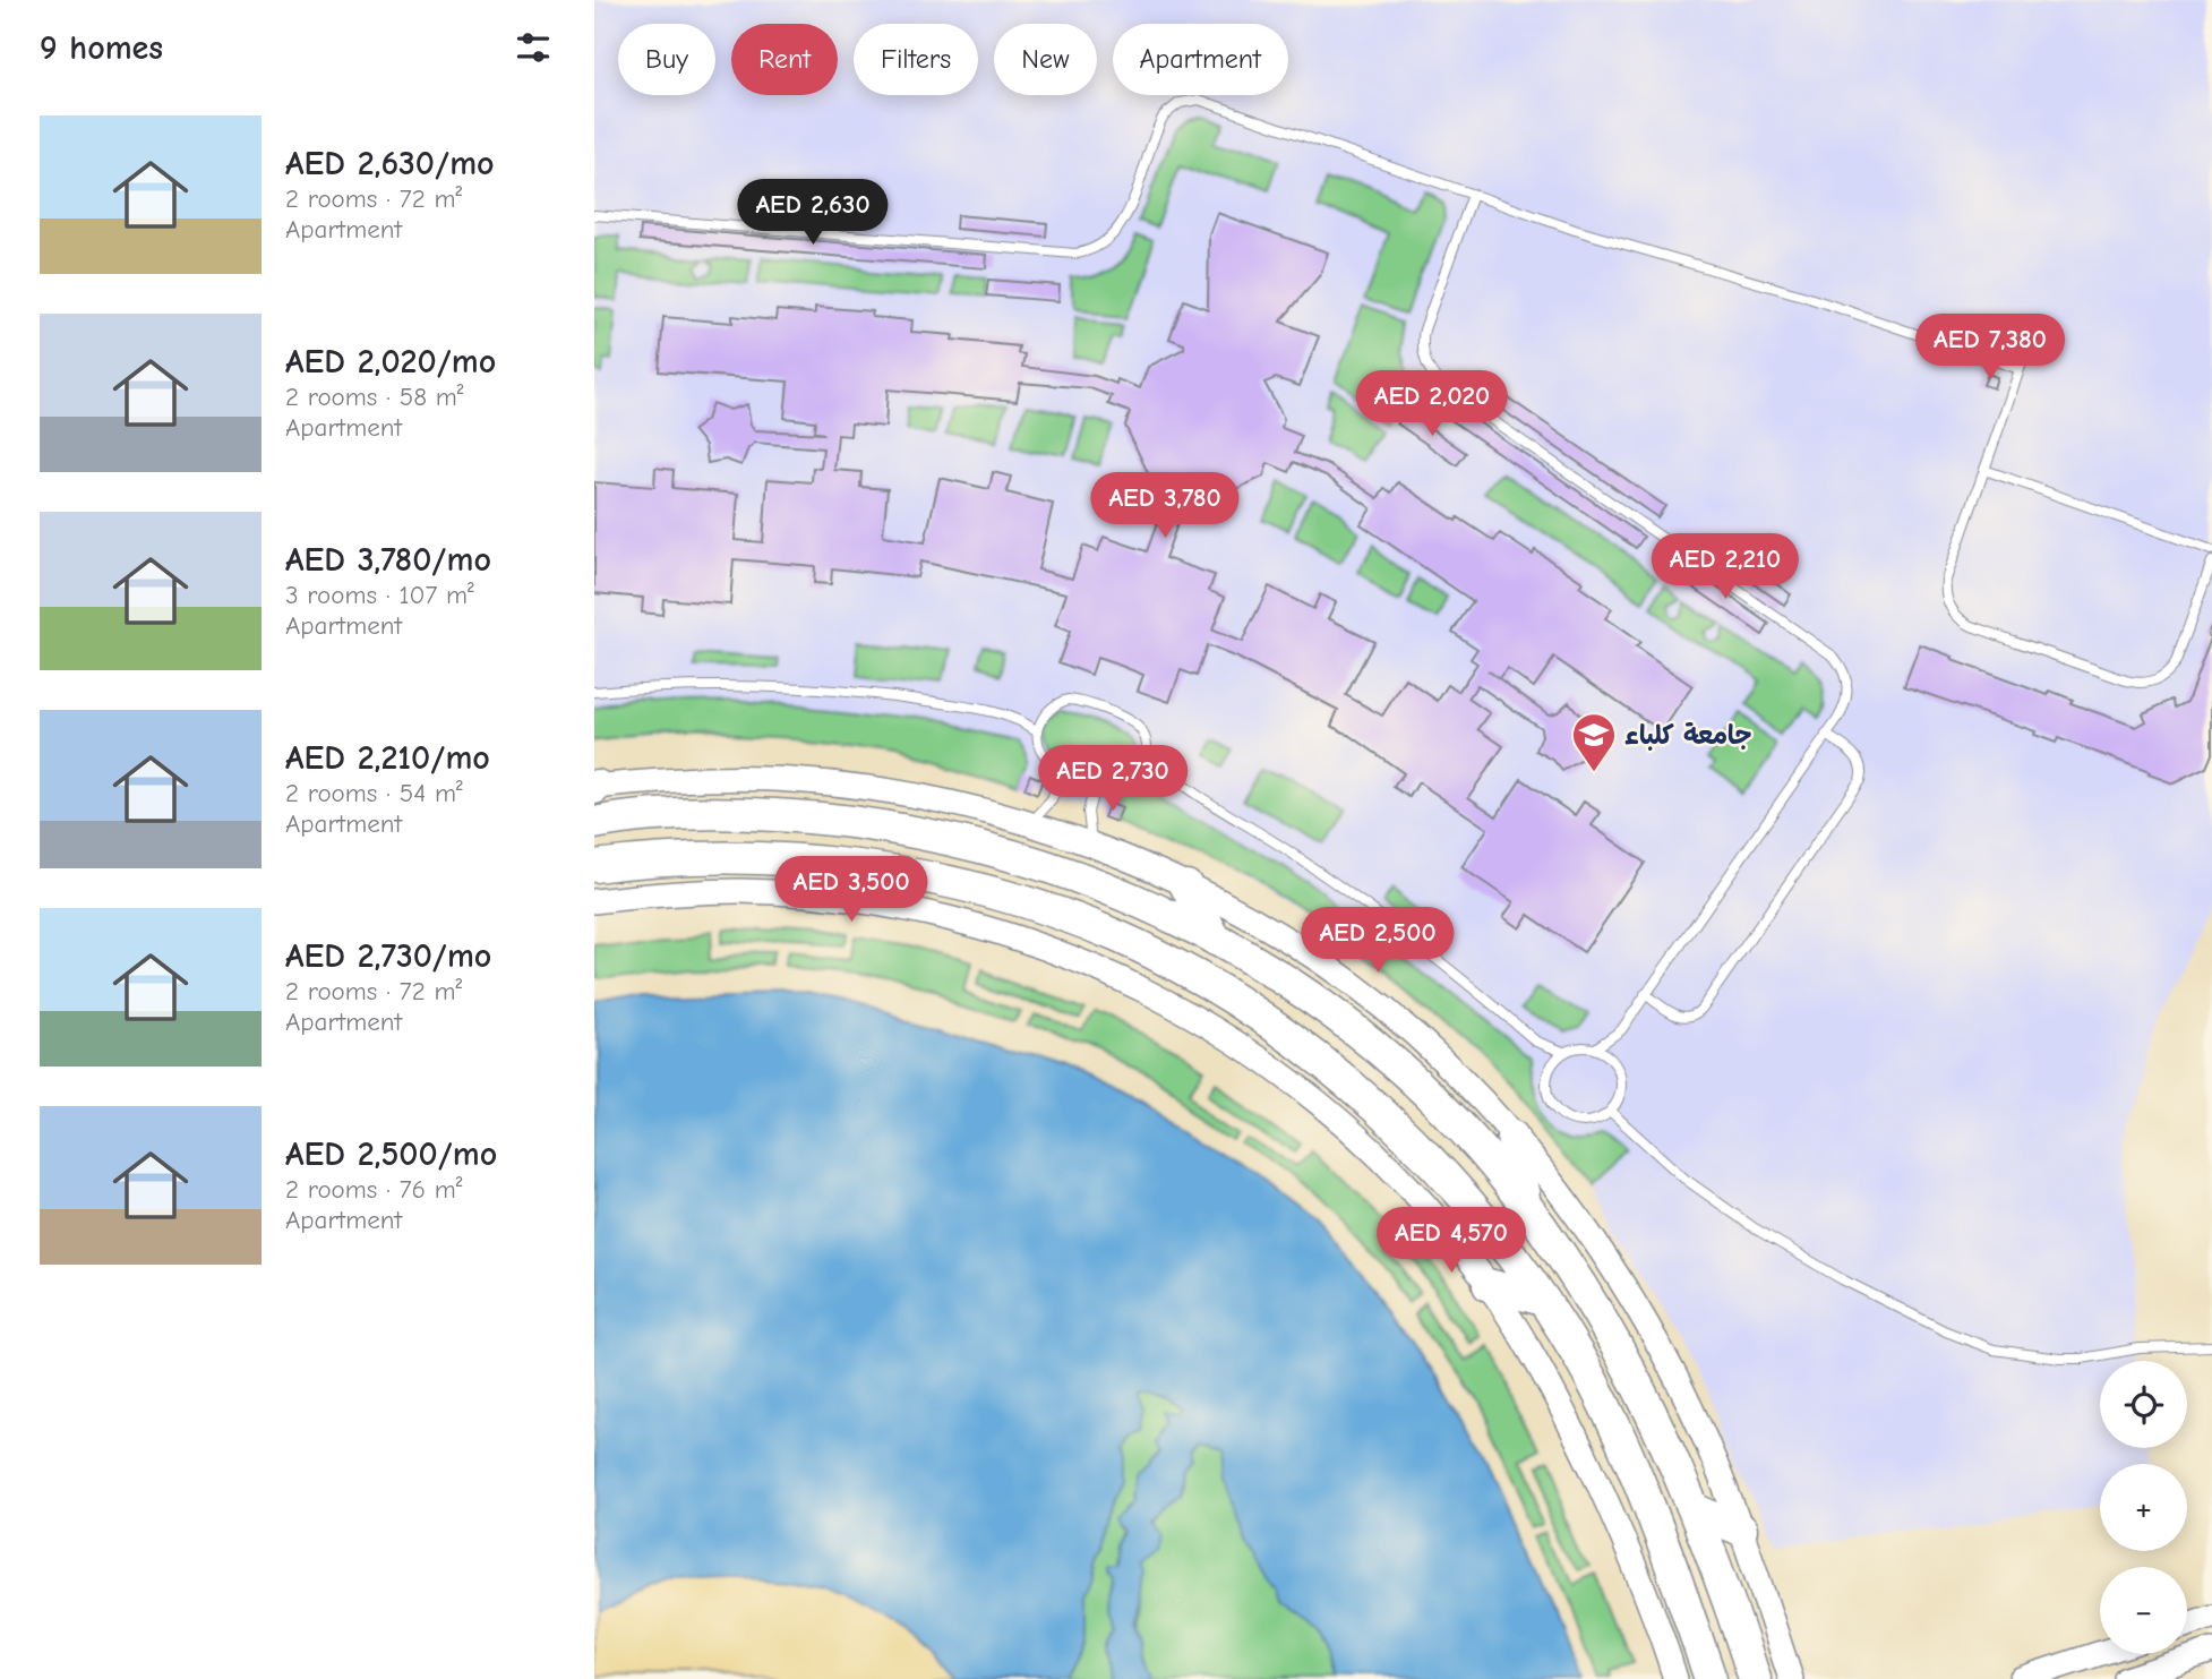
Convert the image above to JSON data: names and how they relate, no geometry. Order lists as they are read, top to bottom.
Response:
{
  "places": {
    "school or university": ["جامعة كلباء"]
  },
  "page": {
    "heading": "9 homes",
    "chip": [
      "Buy",
      "Rent",
      "Filters",
      "New",
      "Apartment"
    ],
    "list": [
      {
        "name": "AED 2,630/mo",
        "note": "2 rooms · 72 m² · Apartment"
      },
      {
        "name": "AED 2,020/mo",
        "note": "2 rooms · 58 m² · Apartment"
      },
      {
        "name": "AED 3,780/mo",
        "note": "3 rooms · 107 m² · Apartment"
      },
      {
        "name": "AED 2,210/mo",
        "note": "2 rooms · 54 m² · Apartment"
      },
      {
        "name": "AED 2,730/mo",
        "note": "2 rooms · 72 m² · Apartment"
      },
      {
        "name": "AED 2,500/mo",
        "note": "2 rooms · 76 m² · Apartment"
      }
    ],
    "price": [
      "AED 2,630",
      "AED 7,380",
      "AED 2,020",
      "AED 3,780",
      "AED 2,210",
      "AED 2,730",
      "AED 3,500",
      "AED 2,500",
      "AED 4,570"
    ],
    "map_buttons": ["+", "−"]
  }
}
